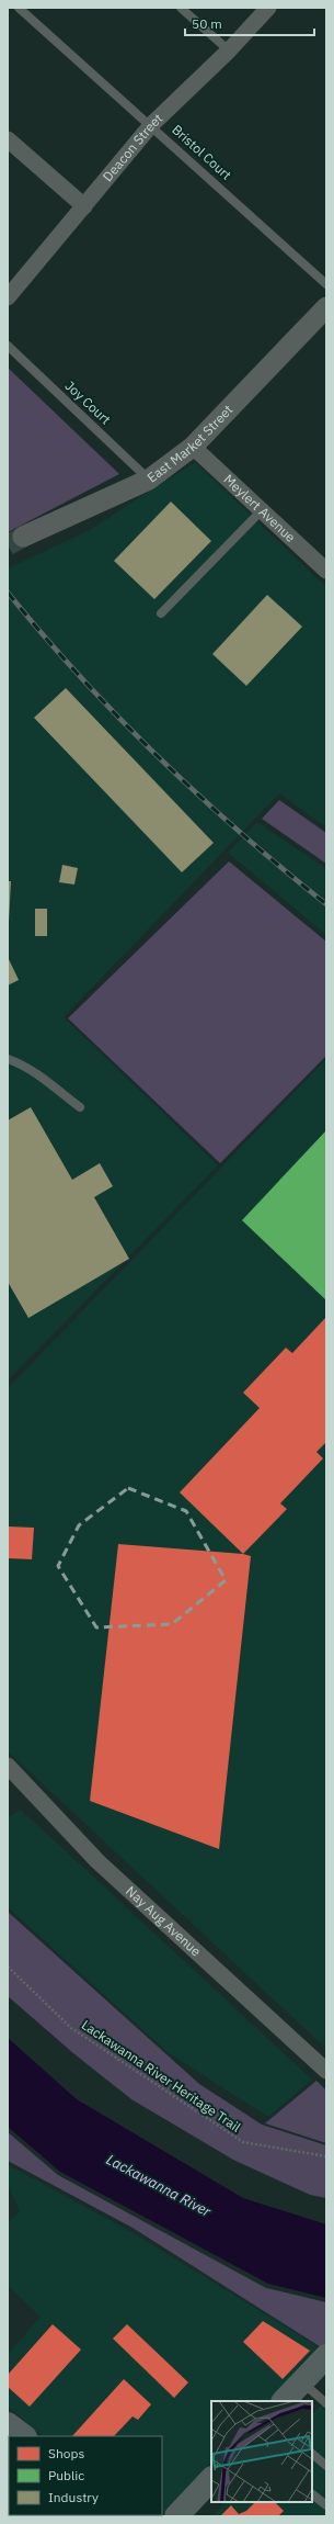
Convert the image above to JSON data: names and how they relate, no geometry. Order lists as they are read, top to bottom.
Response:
{
  "streets": {
    "street": [
      "Deacon Street",
      "East Market Street",
      "Meylert Avenue",
      "Nay Aug Avenue"
    ],
    "lane": ["Bristol Court", "Joy Court"],
    "path": ["Lackawanna River Heritage Trail"]
  },
  "crossings": [
    ["Deacon Street", "Bristol Court"],
    ["Joy Court", "East Market Street"],
    ["East Market Street", "Meylert Avenue"]
  ],
  "water": ["Lackawanna River"],
  "legend": ["Shops", "Public", "Industry"],
  "scale_bar": "50 m"
}
